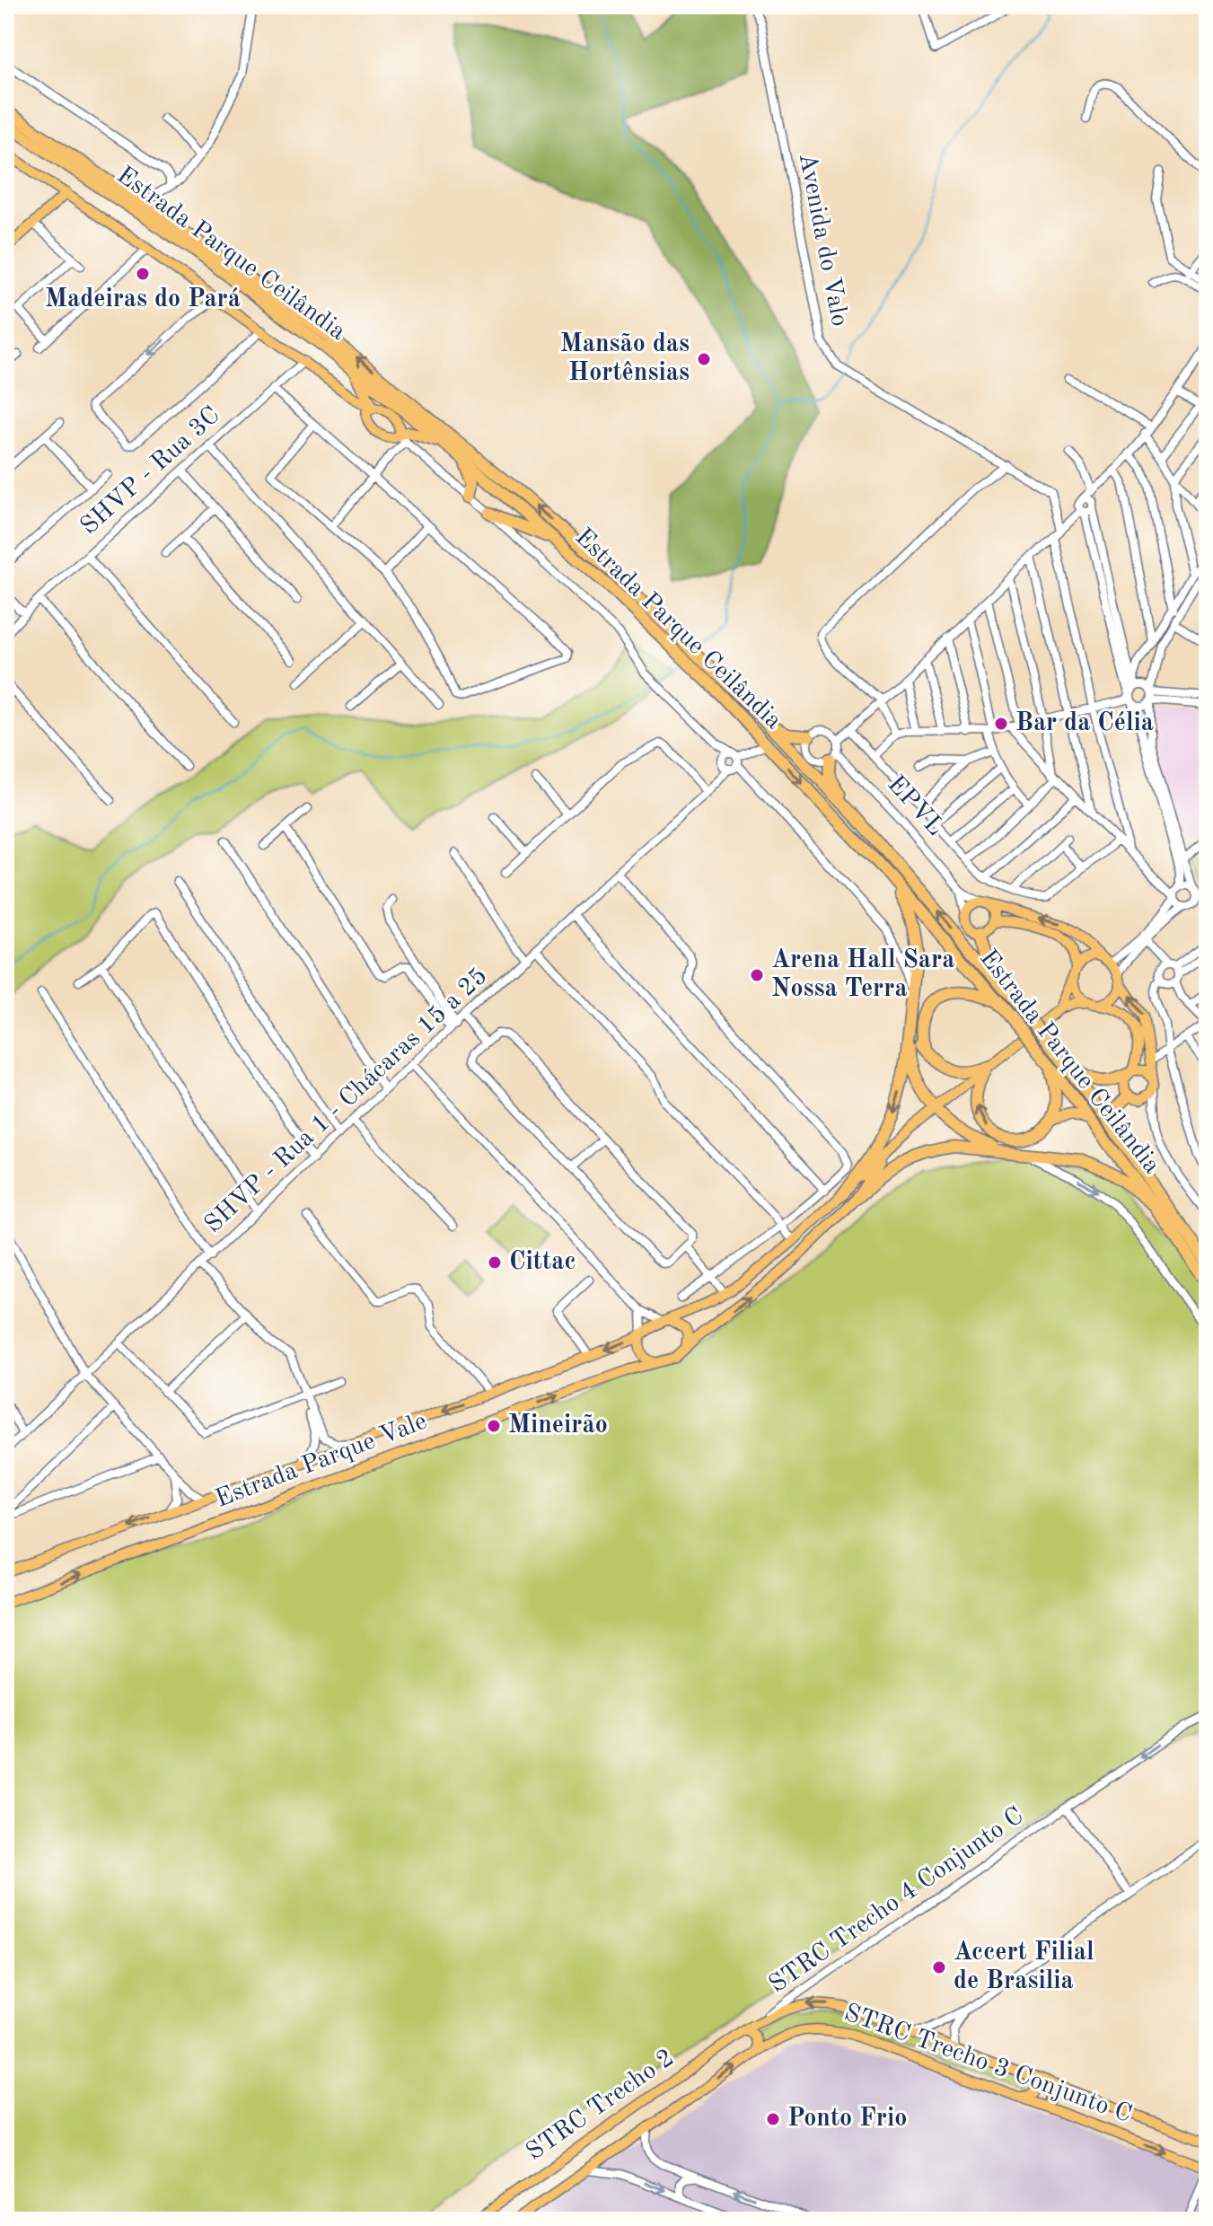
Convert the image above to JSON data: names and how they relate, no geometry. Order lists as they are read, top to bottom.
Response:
{
  "streets": {
    "highway": ["Estrada Parque Ceilândia"],
    "main road": [
      "EPVL",
      "Estrada Parque Vale",
      "STRC Trecho 3 Conjunto C",
      "STRC Trecho 2"
    ],
    "street": [
      "Avenida do Valo",
      "SHVP - Rua 3C",
      "SHVP - Rua 1 - Chácaras 15 a 25",
      "STRC Trecho 4 Conjunto C"
    ]
  },
  "crossings": [
    ["STRC Trecho 4 Conjunto C", "STRC Trecho 3 Conjunto C"],
    ["STRC Trecho 4 Conjunto C", "STRC Trecho 2"],
    ["STRC Trecho 3 Conjunto C", "STRC Trecho 2"]
  ],
  "one_way": ["EPVL"],
  "places": [
    "Madeiras do Pará",
    "Mansão das Hortênsias",
    "Bar da Célia",
    "Arena Hall Sara Nossa Terra",
    "Cittac",
    "Mineirão",
    "Accert Filial de Brasilia",
    "Ponto Frio"
  ]
}
